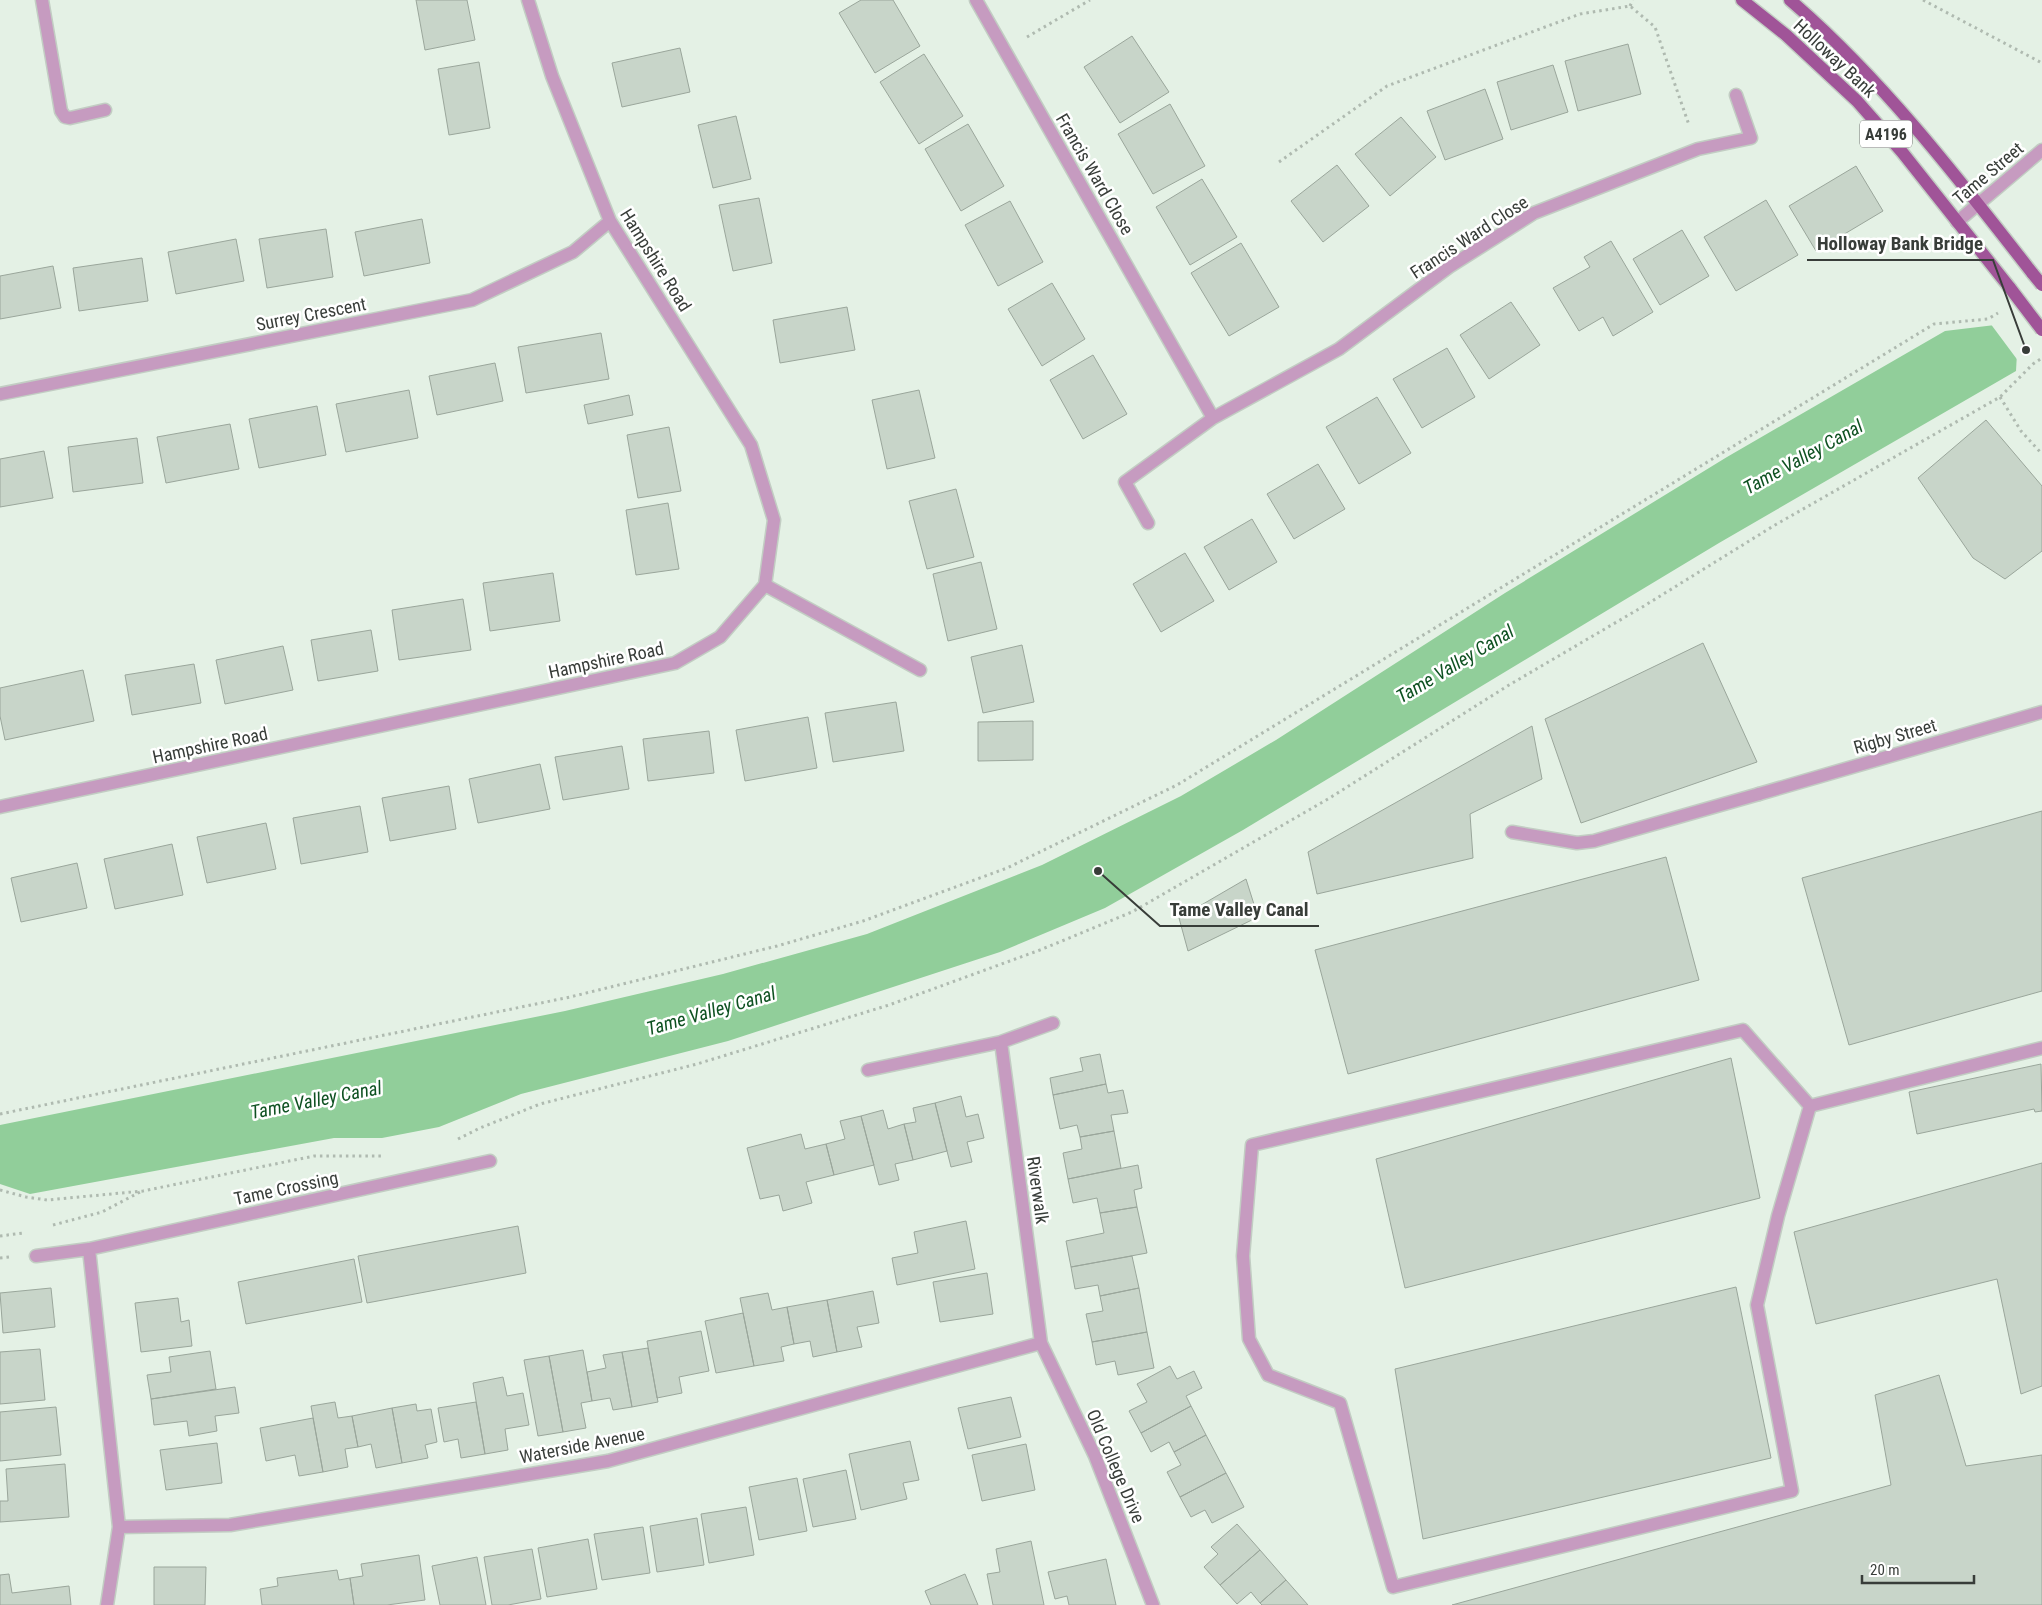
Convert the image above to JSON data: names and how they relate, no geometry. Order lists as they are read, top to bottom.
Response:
{
  "streets": {
    "main road": ["Holloway Bank", "A4196"],
    "street": [
      "Tame Street",
      "Francis Ward Close",
      "Hampshire Road",
      "Surrey Crescent",
      "Rigby Street",
      "Tame Crossing",
      "Riverwalk",
      "Waterside Avenue",
      "Old College Drive"
    ]
  },
  "crossings": [
    ["Holloway Bank", "Tame Street"],
    ["Hampshire Road", "Surrey Crescent"],
    ["Riverwalk", "Waterside Avenue"],
    ["Riverwalk", "Old College Drive"],
    ["Waterside Avenue", "Old College Drive"]
  ],
  "water": ["Tame Valley Canal"],
  "places": ["Holloway Bank Bridge", "Tame Valley Canal"],
  "scale_bar": "20 m"
}
